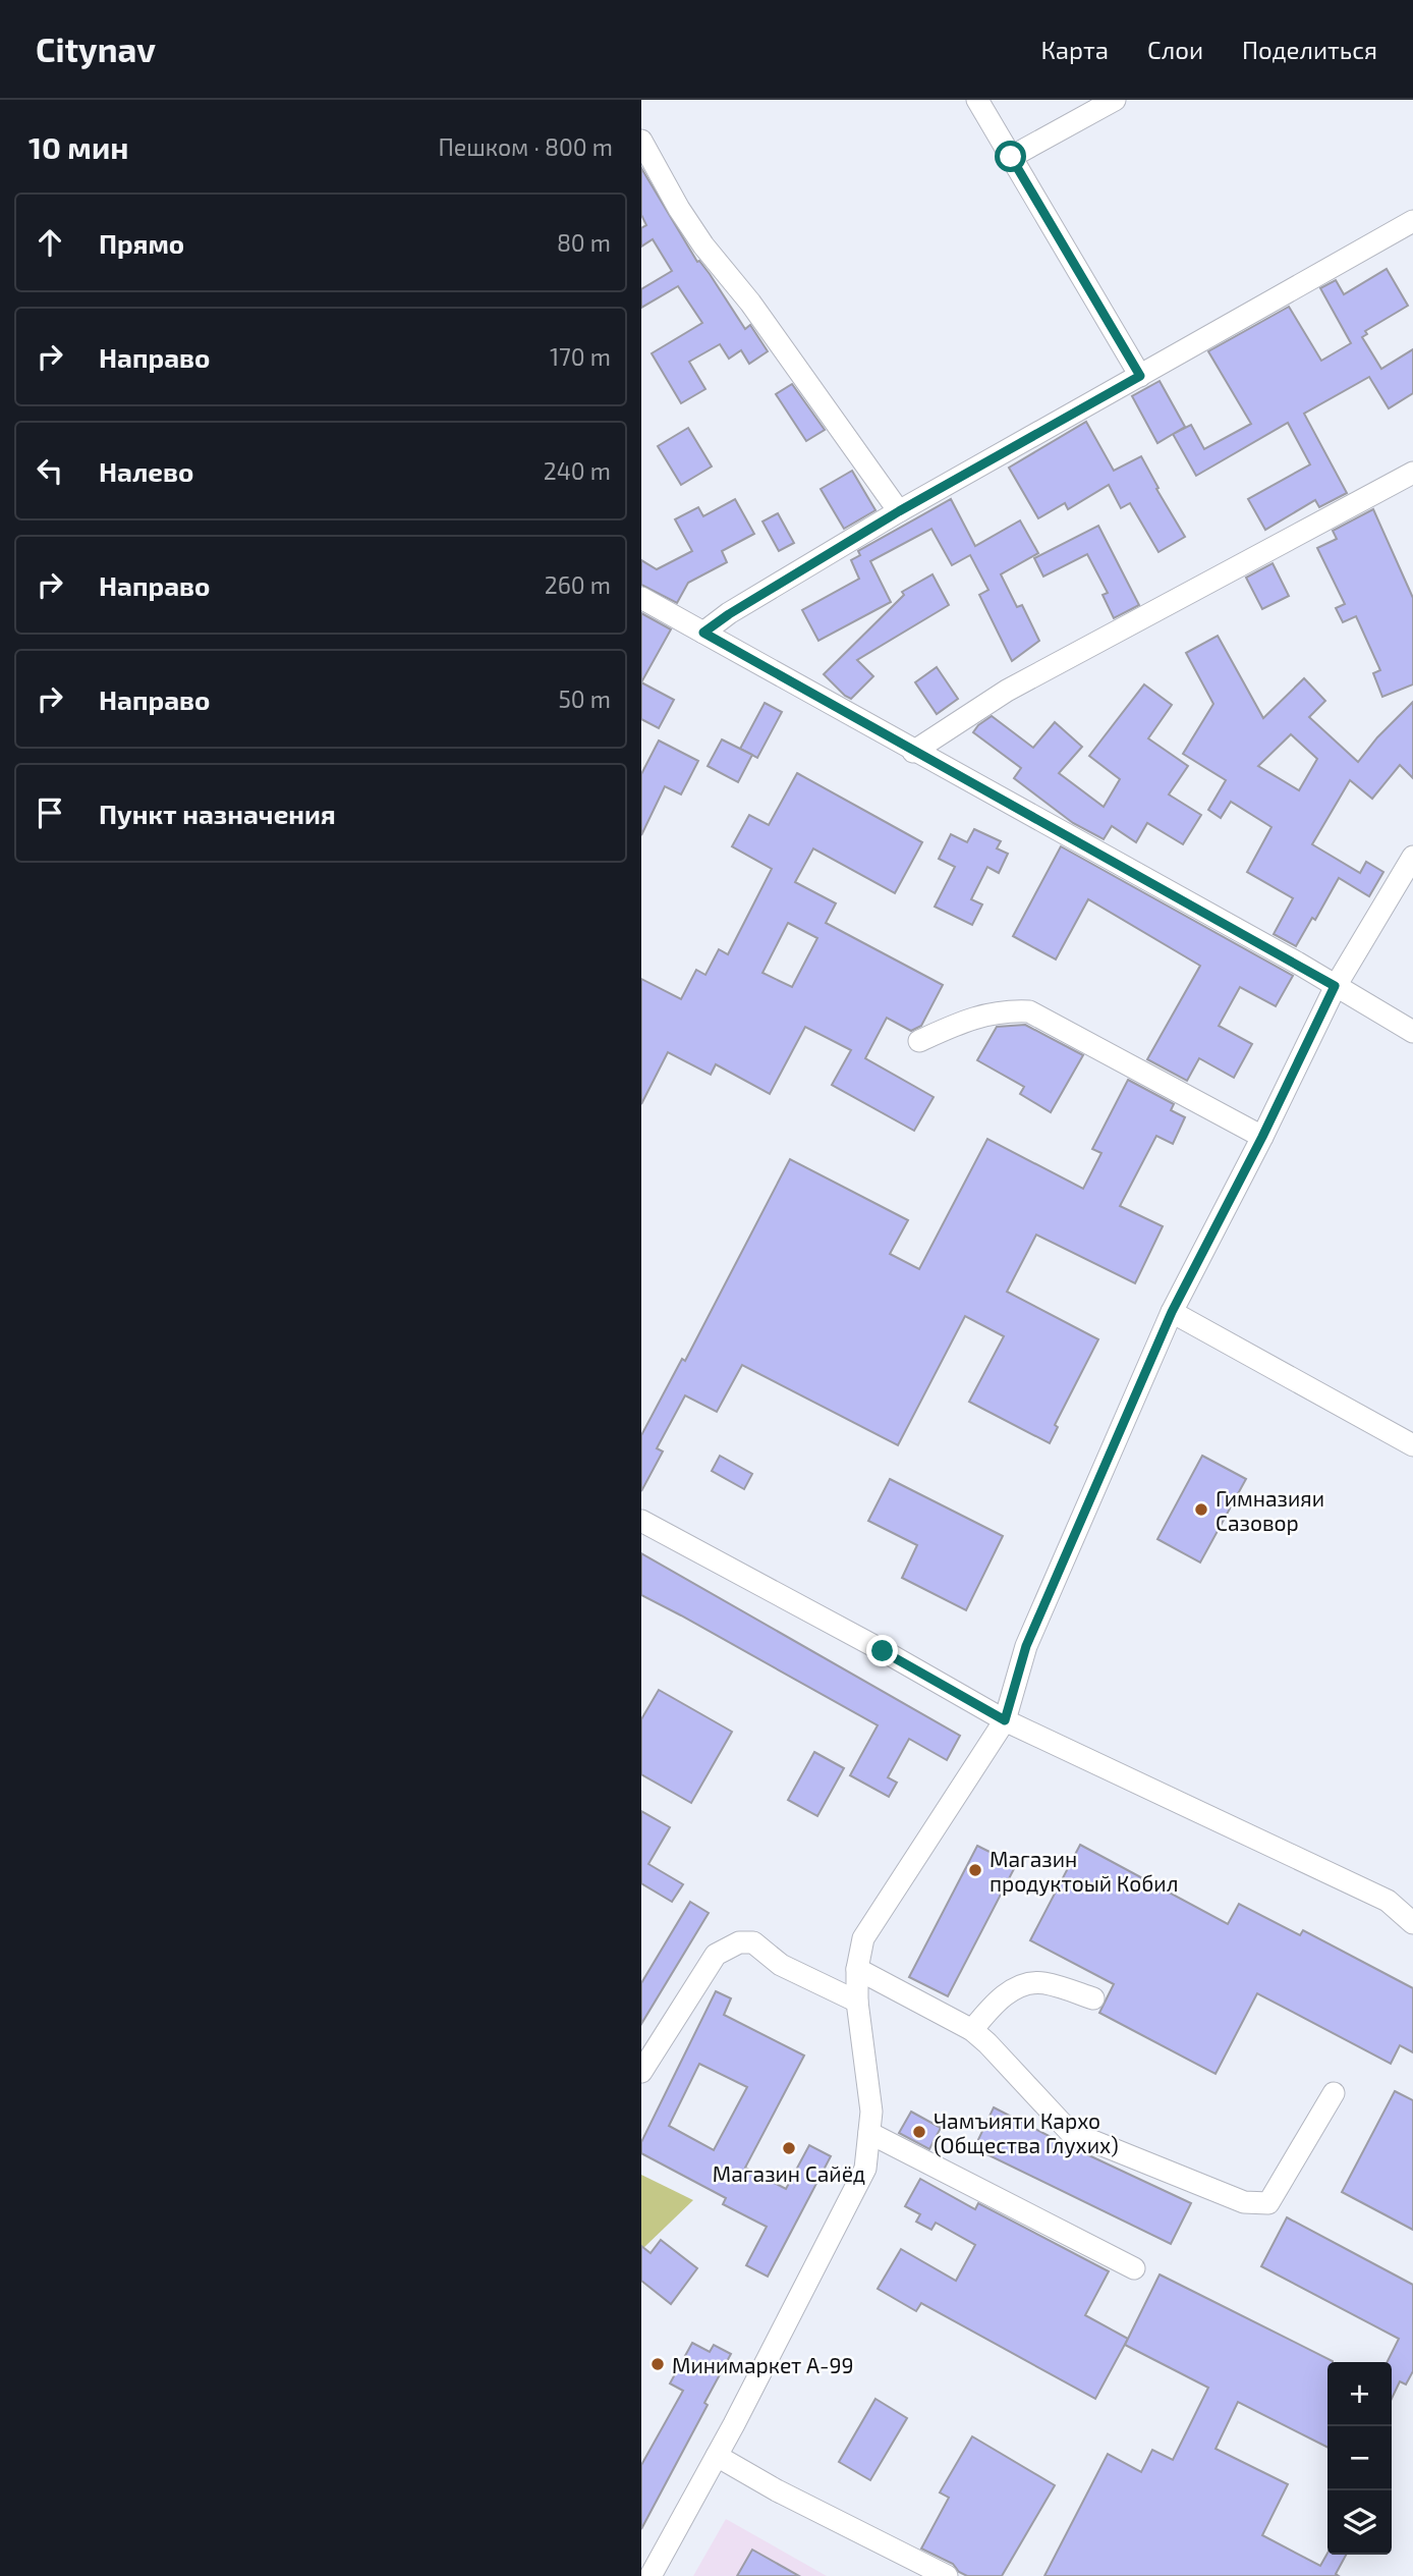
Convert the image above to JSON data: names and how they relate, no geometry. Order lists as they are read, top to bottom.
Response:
{
  "places": [
    "Гимназияи Сазовор",
    "Магазин продуктоый Кобил",
    "Чамъияти Кархо (Общества Глухих)",
    "Магазин Сайёд",
    "Минимаркет А-99"
  ],
  "page": {
    "header": "Citynav",
    "nav": ["Карта", "Слои", "Поделиться"],
    "heading": ["10 мин", "Пешком · 800 m"],
    "list": [
      ["Прямо", "80 m"],
      ["Направо", "170 m"],
      ["Налево", "240 m"],
      ["Направо", "260 m"],
      ["Направо", "50 m"],
      "Пункт назначения"
    ],
    "map_buttons": ["+", "−"]
  }
}
